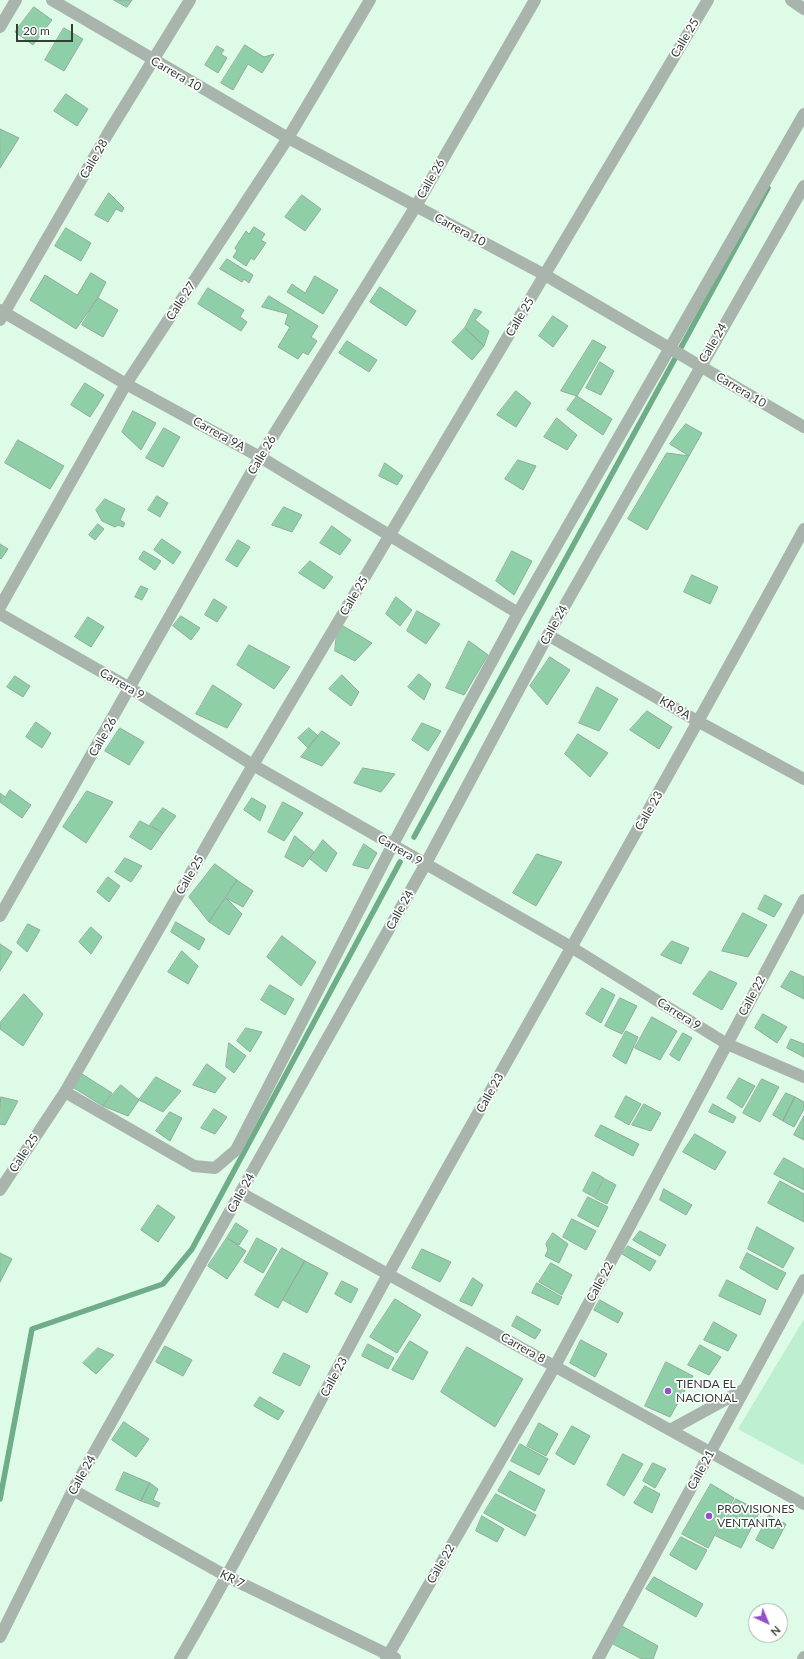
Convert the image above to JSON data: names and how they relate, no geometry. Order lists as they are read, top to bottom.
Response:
{
  "streets": {
    "street": [
      "Calle 25",
      "Carrera 10",
      "Calle 28",
      "Calle 26",
      "Calle 27",
      "Calle 24",
      "Carrera 9A",
      "Carrera 9",
      "KR 9A",
      "Calle 23",
      "Calle 22",
      "Carrera 8",
      "Calle 21",
      "KR 7"
    ]
  },
  "crossings": [
    ["Calle 25", "Carrera 10"],
    ["Calle 25", "Carrera 9A"],
    ["Calle 25", "Carrera 9"],
    ["Carrera 10", "Calle 28"],
    ["Carrera 10", "Calle 26"],
    ["Carrera 10", "Calle 27"],
    ["Carrera 10", "Calle 24"],
    ["Calle 28", "Carrera 9A"],
    ["Calle 26", "Carrera 9A"],
    ["Calle 26", "Carrera 9"],
    ["Calle 27", "Carrera 9A"],
    ["Calle 24", "Carrera 9"],
    ["Calle 24", "KR 9A"],
    ["Calle 24", "Carrera 8"],
    ["Calle 24", "KR 7"],
    ["Carrera 9", "Calle 23"],
    ["Carrera 9", "Calle 22"],
    ["KR 9A", "Calle 23"],
    ["Calle 23", "Carrera 8"],
    ["Calle 23", "KR 7"],
    ["Calle 22", "Carrera 8"],
    ["Calle 22", "KR 7"],
    ["Carrera 8", "Calle 21"]
  ],
  "places": ["TIENDA EL NACIONAL", "PROVISIONES VENTANITA"],
  "scale_bar": "20 m",
  "north": "bottom right"
}
